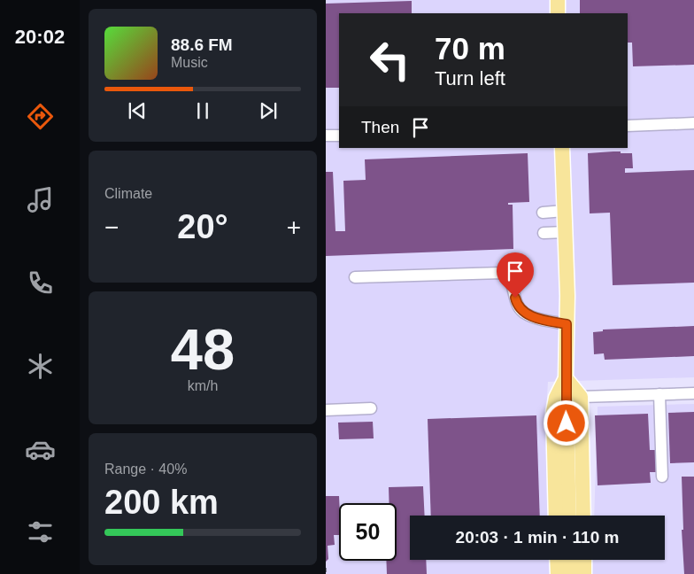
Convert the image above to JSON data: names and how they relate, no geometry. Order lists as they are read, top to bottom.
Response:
{
  "page": {
    "tabs": "20:02",
    "turn": ["70 m", "Turn left"],
    "song": ["88.6 FM", "Music"],
    "then": "Then",
    "tile": [
      "Climate",
      ["48", "km/h"],
      ["Range · 40%", "200 km"]
    ],
    "heat": ["−", "20°", "+"],
    "limit": "50",
    "trip": "20:03 · 1 min · 110 m"
  }
}
